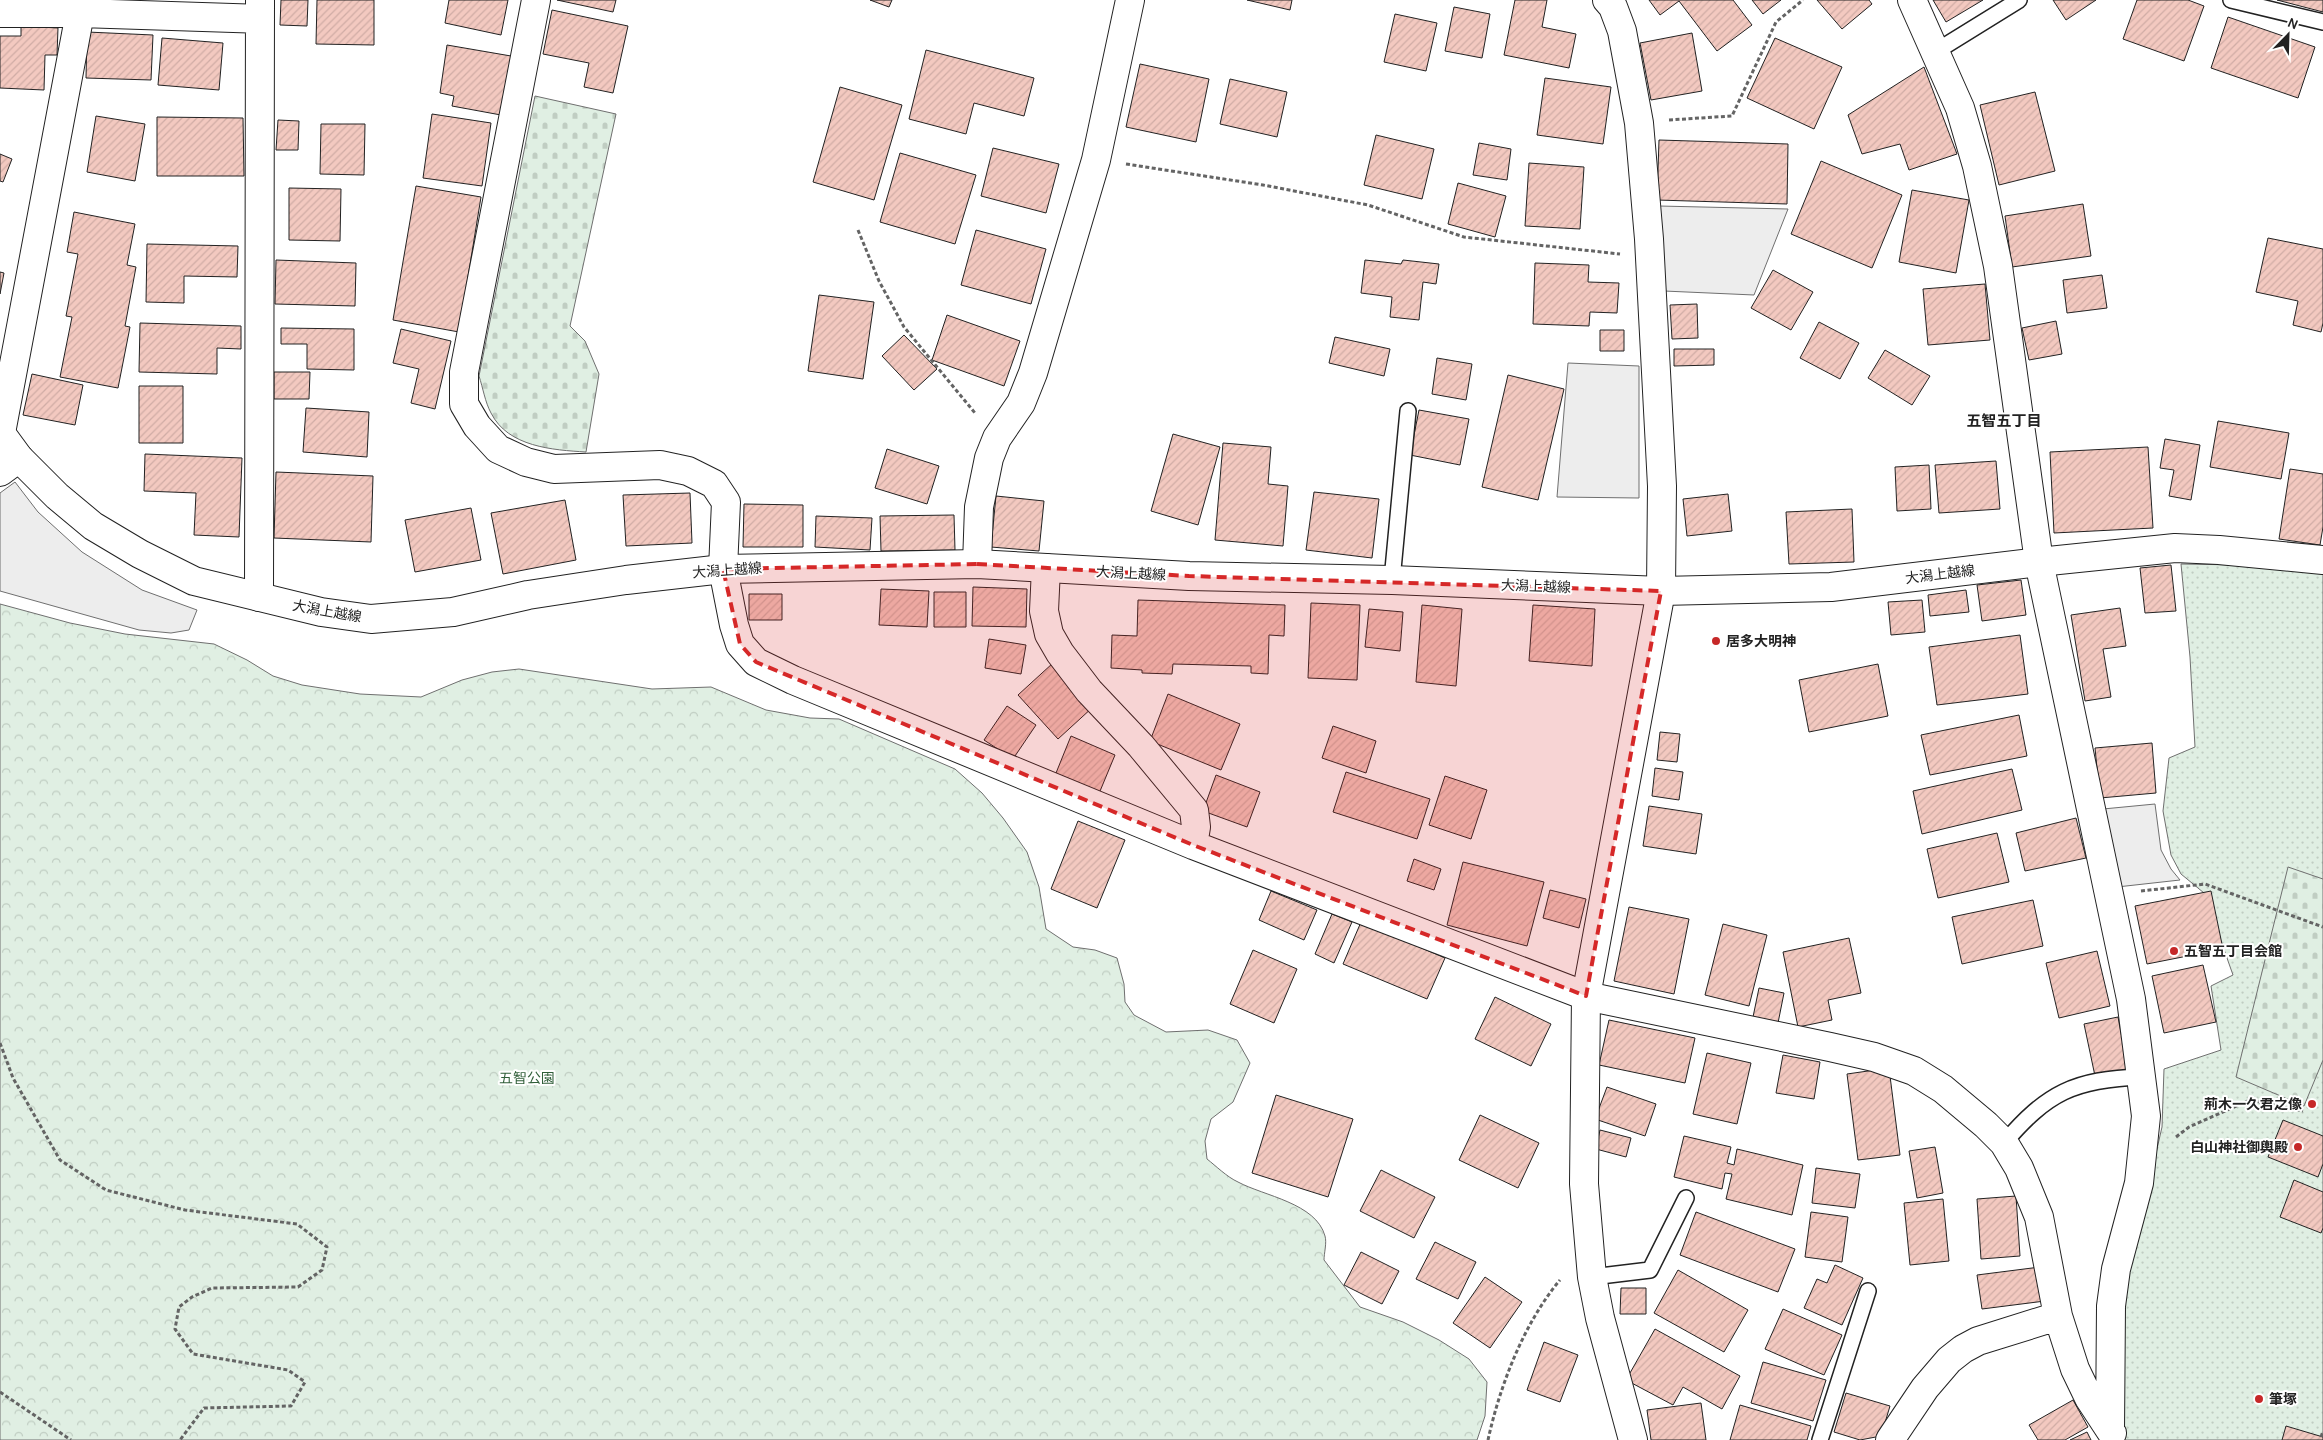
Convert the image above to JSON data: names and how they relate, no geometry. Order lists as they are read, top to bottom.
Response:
{
  "streets": {
    "street": ["大潟上越線"]
  },
  "districts": ["五智五丁目"],
  "parks": ["五智公園"],
  "places": [
    "居多大明神",
    "五智五丁目会館",
    "荊木一久君之像",
    "白山神社御輿殿",
    "筆塚"
  ],
  "north": "top right"
}
